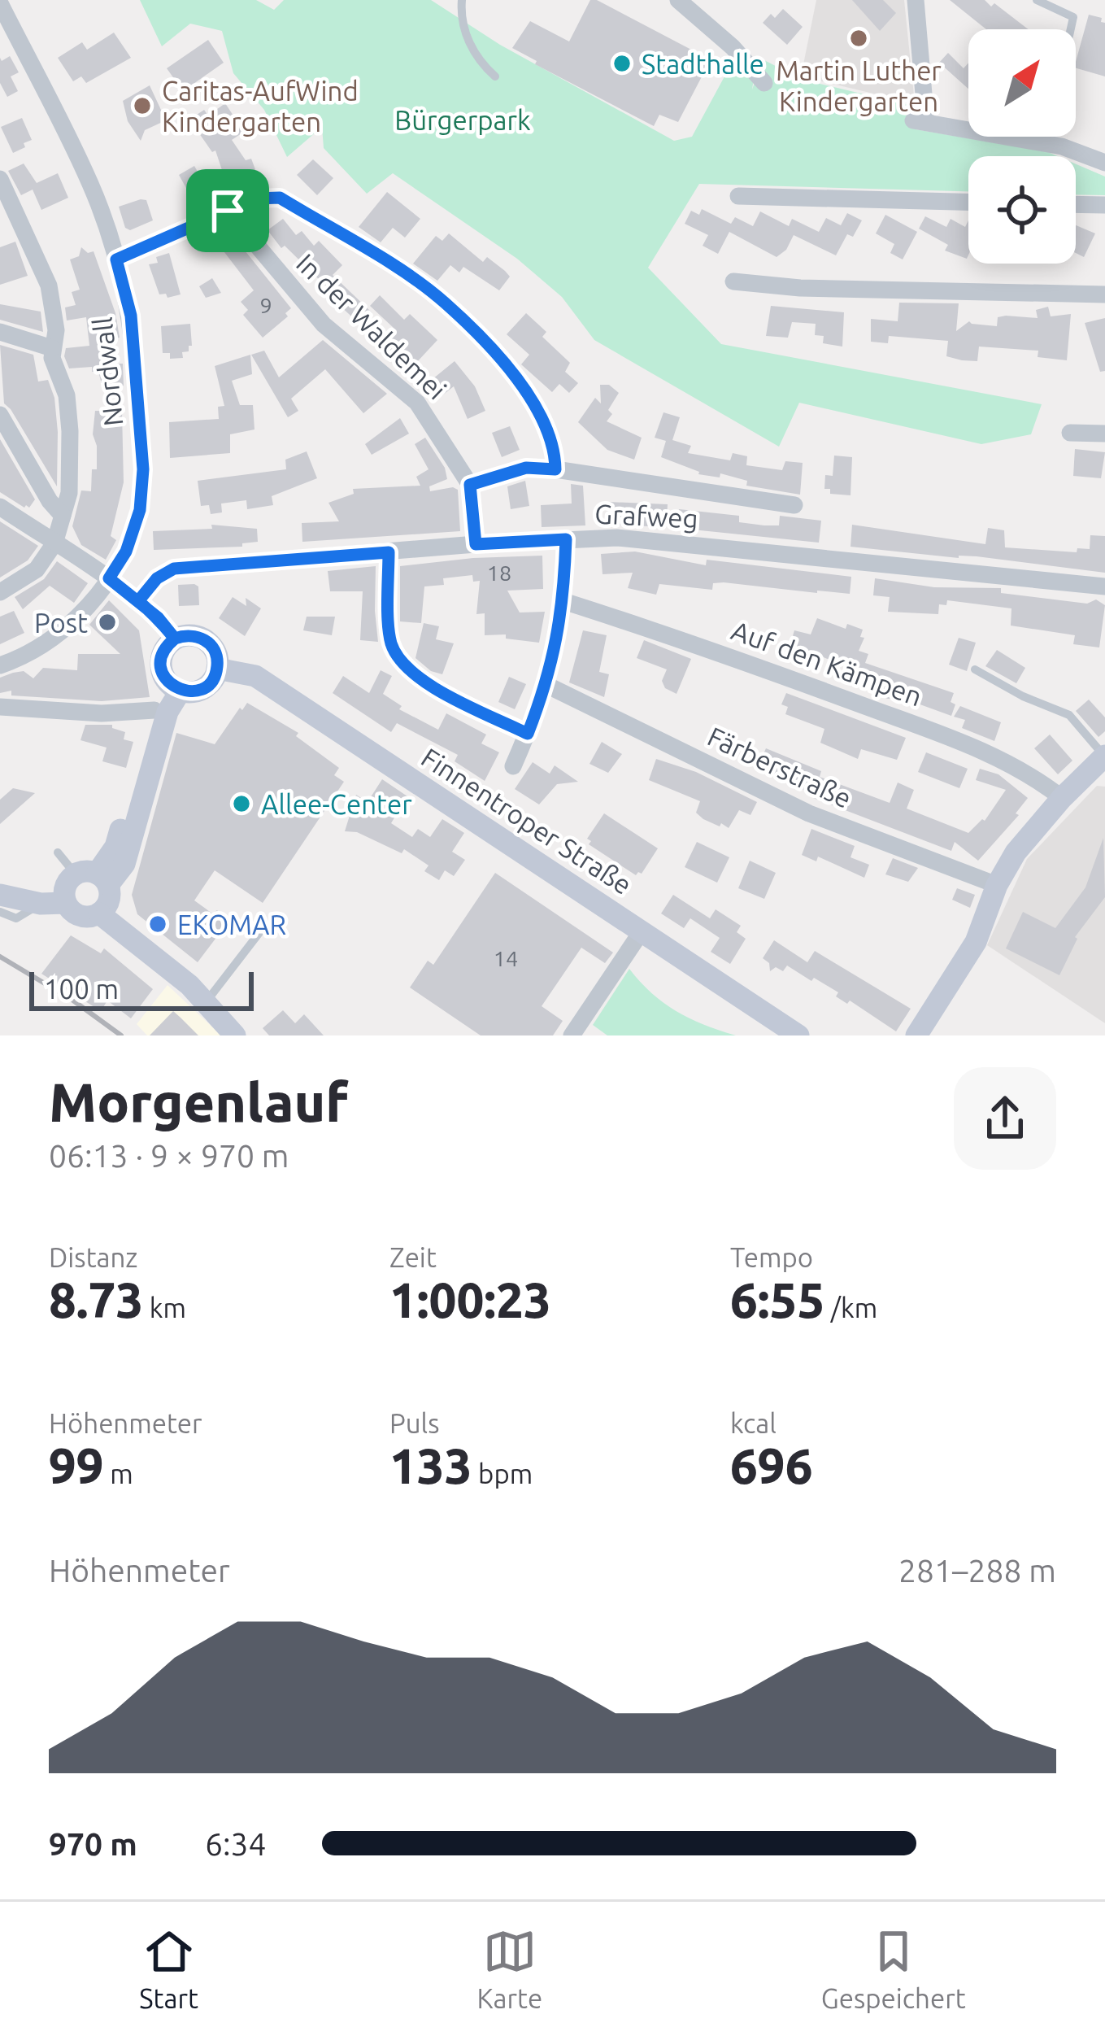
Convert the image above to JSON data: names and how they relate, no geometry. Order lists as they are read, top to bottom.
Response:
{
  "streets": {
    "street": [
      "In der Waldemei",
      "Nordwall",
      "Grafweg",
      "Auf den Kämpen",
      "Färberstraße",
      "Finnentroper Straße"
    ]
  },
  "crossings": [
    ["In der Waldemei", "Grafweg"]
  ],
  "parks": ["Bürgerpark"],
  "places": [
    "Martin Luther Kindergarten",
    "Stadthalle",
    "Caritas-AufWind Kindergarten",
    "Post",
    "Allee-Center",
    "EKOMAR"
  ],
  "house_numbers": ["9", "18", "14"],
  "scale_bar": "100 m",
  "north": "top right",
  "page": {
    "scale": "100 m",
    "heading": ["Morgenlauf", "06:13 · 9 × 970 m"],
    "stats": [
      ["Distanz", "8.73 km"],
      ["Zeit", "1:00:23"],
      ["Tempo", "6:55 /km"],
      ["Höhenmeter", "99 m"],
      ["Puls", "133 bpm"],
      ["kcal", "696"]
    ],
    "chart": ["Höhenmeter", "281–288 m"],
    "list": [
      {
        "name": "970 m",
        "note": "6:34"
      }
    ],
    "tabs": ["Start", "Karte", "Gespeichert"]
  }
}
